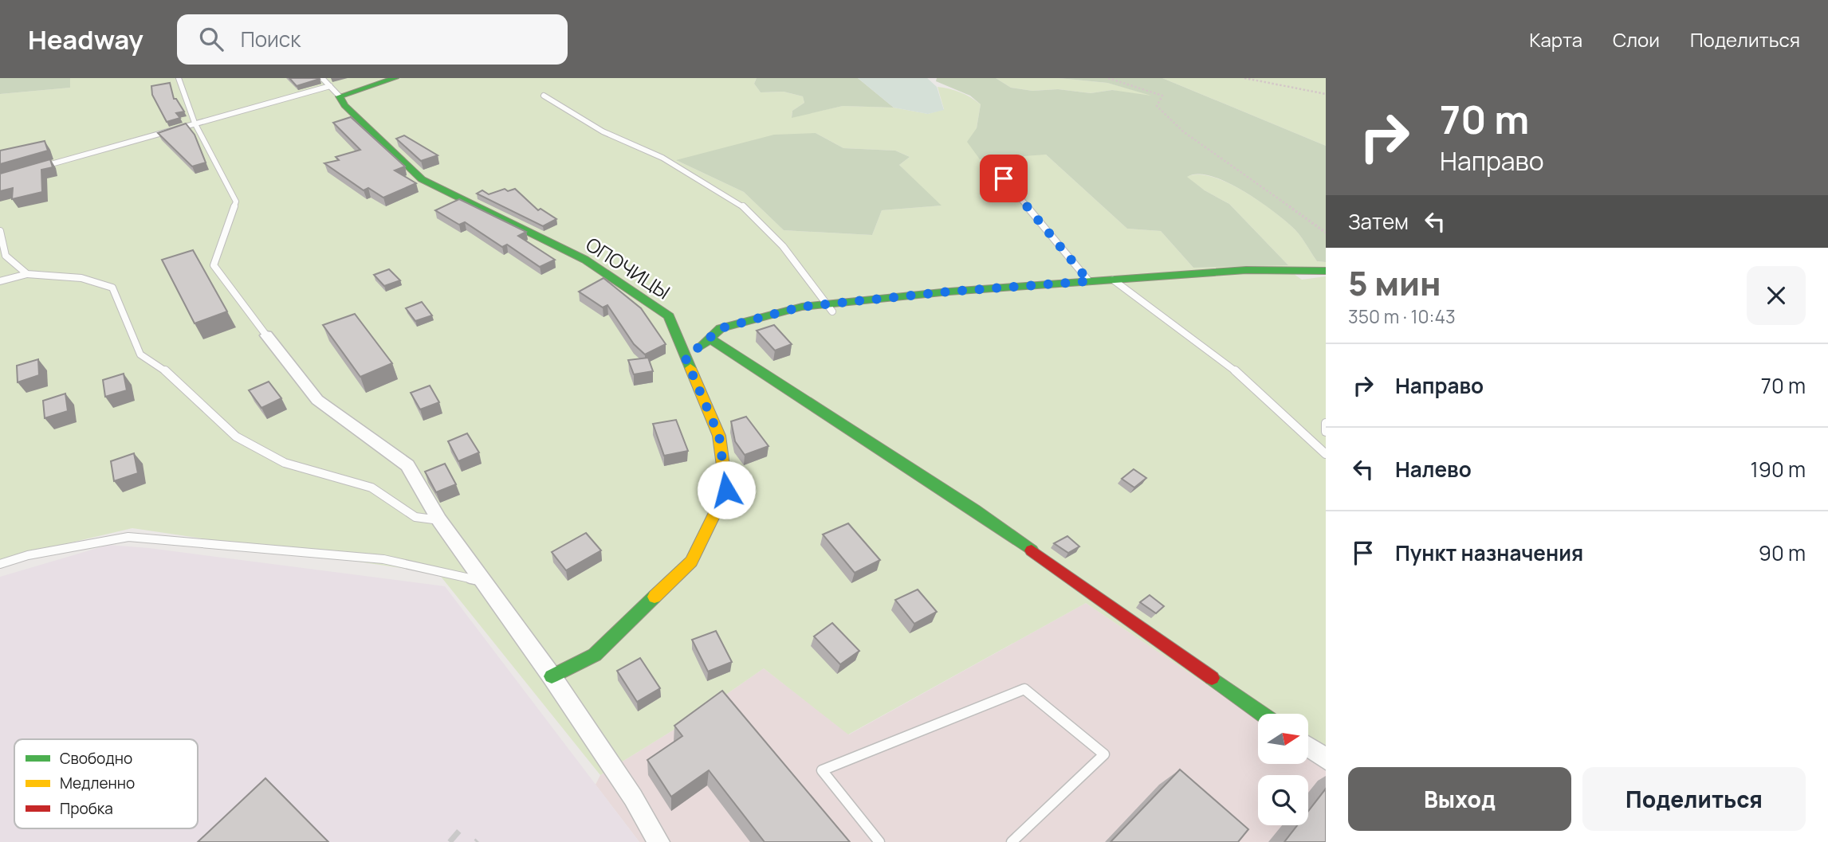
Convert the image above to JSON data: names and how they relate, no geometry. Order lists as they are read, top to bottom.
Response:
{
  "streets": {
    "street": ["ОПОЧИЦЫ"]
  },
  "legend": ["Свободно", "Медленно", "Пробка"],
  "north": "right",
  "page": {
    "header": "Headway",
    "search": "Поиск",
    "nav": ["Карта", "Слои", "Поделиться"],
    "turn": ["70 m", "Направо"],
    "then": "Затем",
    "heading": ["5 мин", "350 m · 10:43"],
    "list": [
      {
        "name": "Направо",
        "value": "70 m"
      },
      {
        "name": "Налево",
        "value": "190 m"
      },
      {
        "name": "Пункт назначения",
        "value": "90 m"
      }
    ],
    "buttons": ["Выход", "Поделиться"]
  }
}
